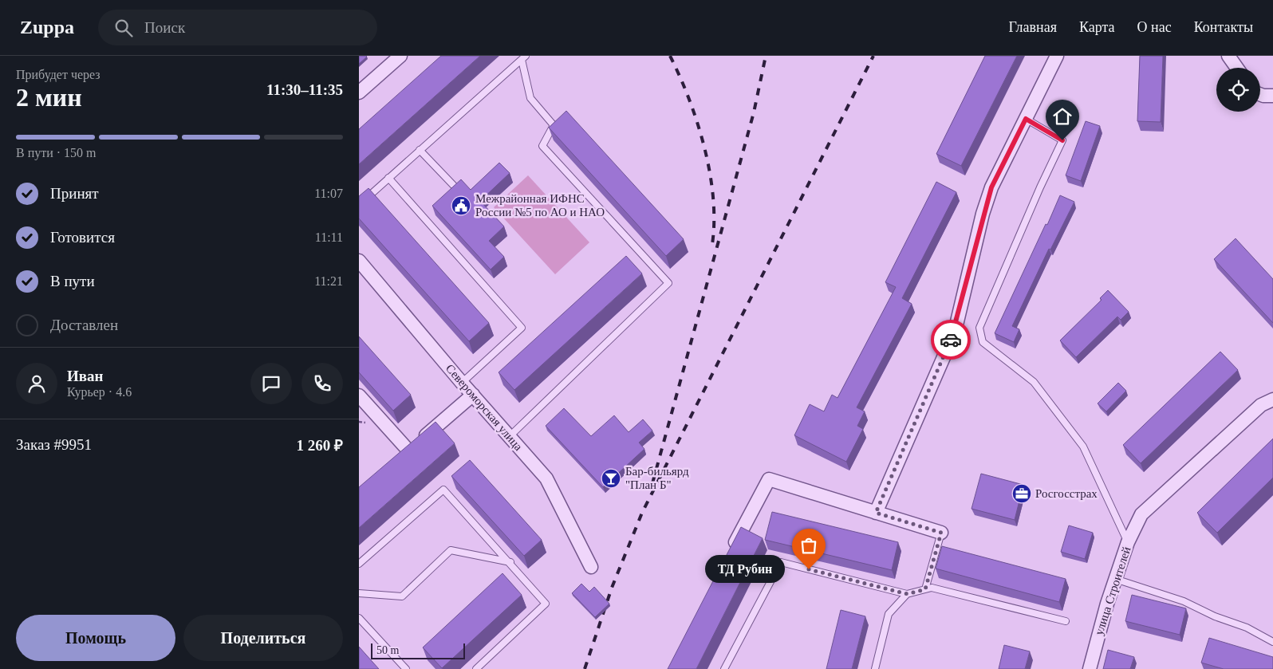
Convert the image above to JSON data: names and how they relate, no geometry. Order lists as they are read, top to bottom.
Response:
{
  "streets": {
    "street": ["Североморская улица", "улица Строителей"]
  },
  "places": {
    "public building": ["Межрайонная ИФНС России №5 по АО и НАО"],
    "bar": ["Бар-бильярд \"План Б\""],
    "office": ["Росгосстрах"],
    "other": ["ТД Рубин"]
  },
  "scale_bar": "50 m",
  "page": {
    "header": "Zuppa",
    "search": "Поиск",
    "nav": [
      "Главная",
      "Карта",
      "О нас",
      "Контакты"
    ],
    "heading": ["2 мин", "Прибудет через", "11:30–11:35"],
    "panel": [
      "Иван",
      "Курьер · 4.6",
      "Заказ #9951",
      "1 260 ₽"
    ],
    "bar": "В пути · 150 m",
    "list": [
      ["Принят", "11:07"],
      ["Готовится", "11:11"],
      ["В пути", "11:21"],
      "Доставлен"
    ],
    "bubble": "ТД Рубин",
    "buttons": ["Помощь", "Поделиться"],
    "scale": "50 m"
  }
}
